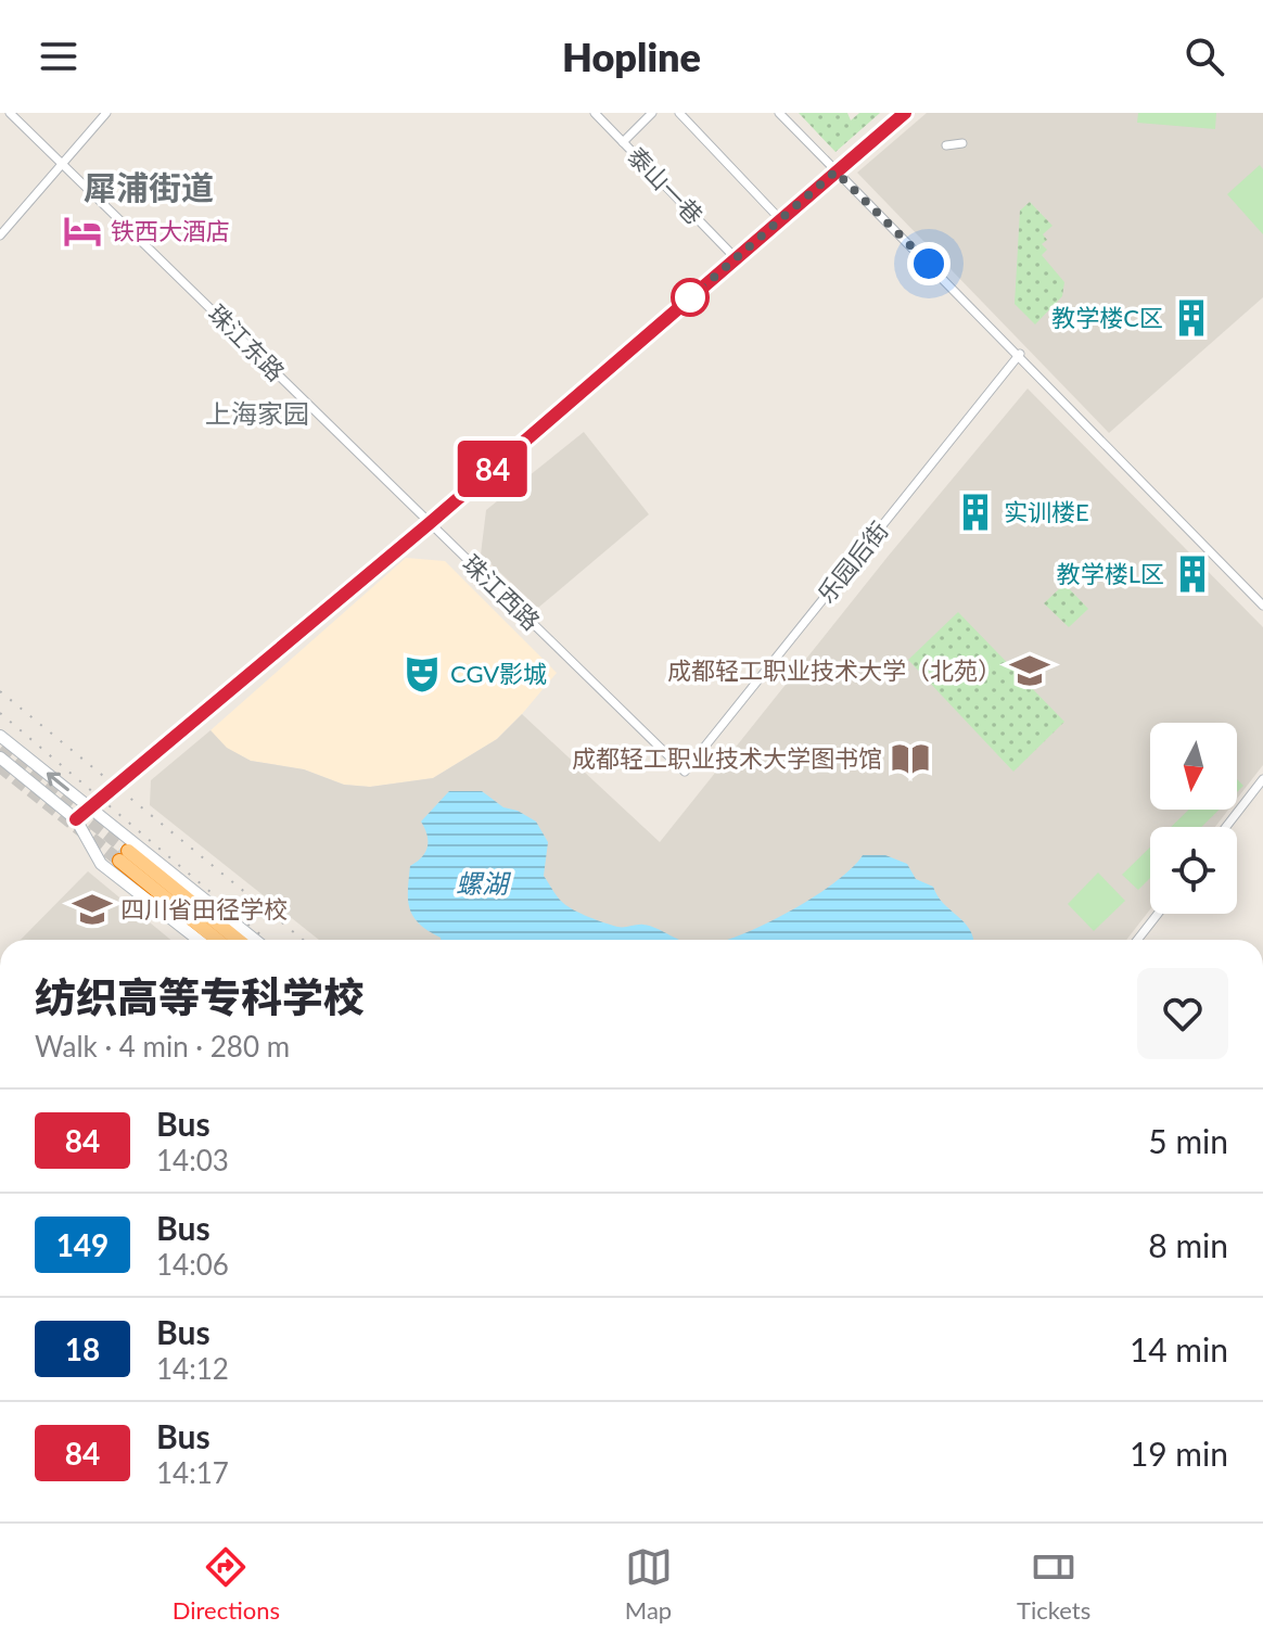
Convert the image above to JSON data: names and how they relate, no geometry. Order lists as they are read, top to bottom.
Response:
{
  "streets": {
    "street": [
      "泰山一巷",
      "珠江东路",
      "乐园后街",
      "珠江西路"
    ]
  },
  "crossings": [
    ["珠江东路", "珠江西路"],
    ["乐园后街", "珠江西路"]
  ],
  "districts": ["犀浦街道", "上海家园"],
  "water": ["螺湖"],
  "places": {
    "hotel": ["铁西大酒店"],
    "building": ["教学楼C区", "实训楼E", "教学楼L区"],
    "school or university": ["成都轻工职业技术大学（北苑）", "四川省田径学校"],
    "theatre": ["CGV影城"],
    "library": ["成都轻工职业技术大学图书馆"]
  },
  "lines": ["bus line 84"],
  "north": "bottom",
  "page": {
    "header": "Hopline",
    "on_map": "84",
    "heading": ["纺织高等专科学校", "Walk · 4 min · 280 m"],
    "list": [
      {
        "mark": "84",
        "name": "Bus",
        "note": "14:03",
        "value": "5 min"
      },
      {
        "mark": "149",
        "name": "Bus",
        "note": "14:06",
        "value": "8 min"
      },
      {
        "mark": "18",
        "name": "Bus",
        "note": "14:12",
        "value": "14 min"
      },
      {
        "mark": "84",
        "name": "Bus",
        "note": "14:17",
        "value": "19 min"
      }
    ],
    "tabs": ["Directions", "Map", "Tickets"]
  }
}
